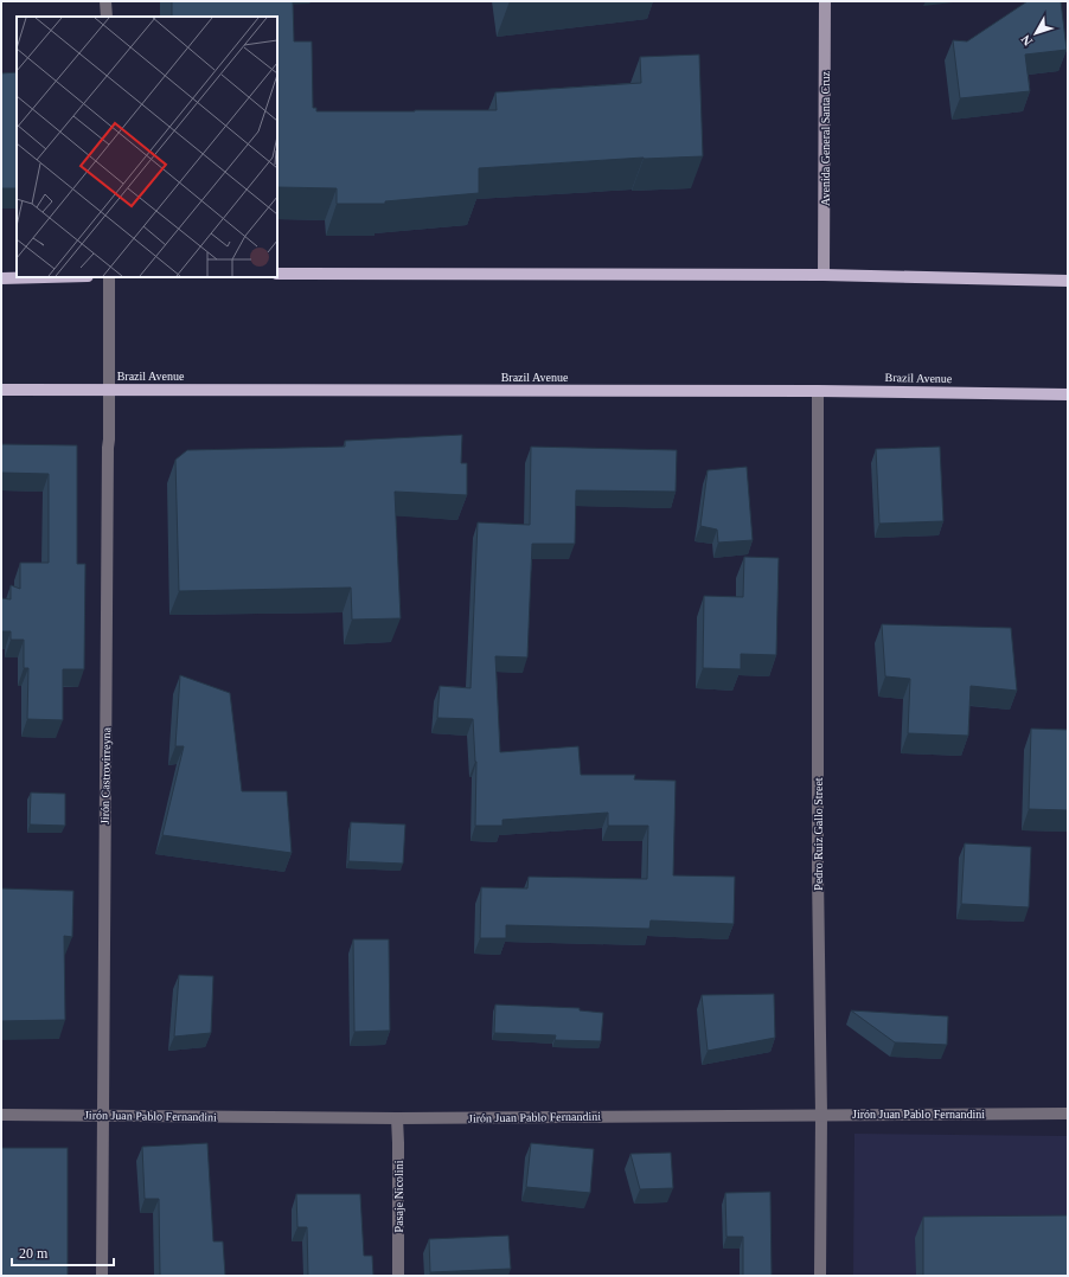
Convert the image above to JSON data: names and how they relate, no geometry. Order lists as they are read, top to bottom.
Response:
{
  "streets": {
    "main road": ["Brazil Avenue"],
    "street": [
      "Avenida General Santa Cruz",
      "Jirón Castrovirreyna",
      "Pedro Ruiz Gallo Street",
      "Jirón Juan Pablo Fernandini",
      "Pasaje Nicolini"
    ]
  },
  "crossings": [
    ["Brazil Avenue", "Jirón Castrovirreyna"],
    ["Brazil Avenue", "Pedro Ruiz Gallo Street"],
    ["Jirón Castrovirreyna", "Jirón Juan Pablo Fernandini"],
    ["Pedro Ruiz Gallo Street", "Jirón Juan Pablo Fernandini"],
    ["Jirón Juan Pablo Fernandini", "Pasaje Nicolini"]
  ],
  "scale_bar": "20 m",
  "north": "bottom left"
}
